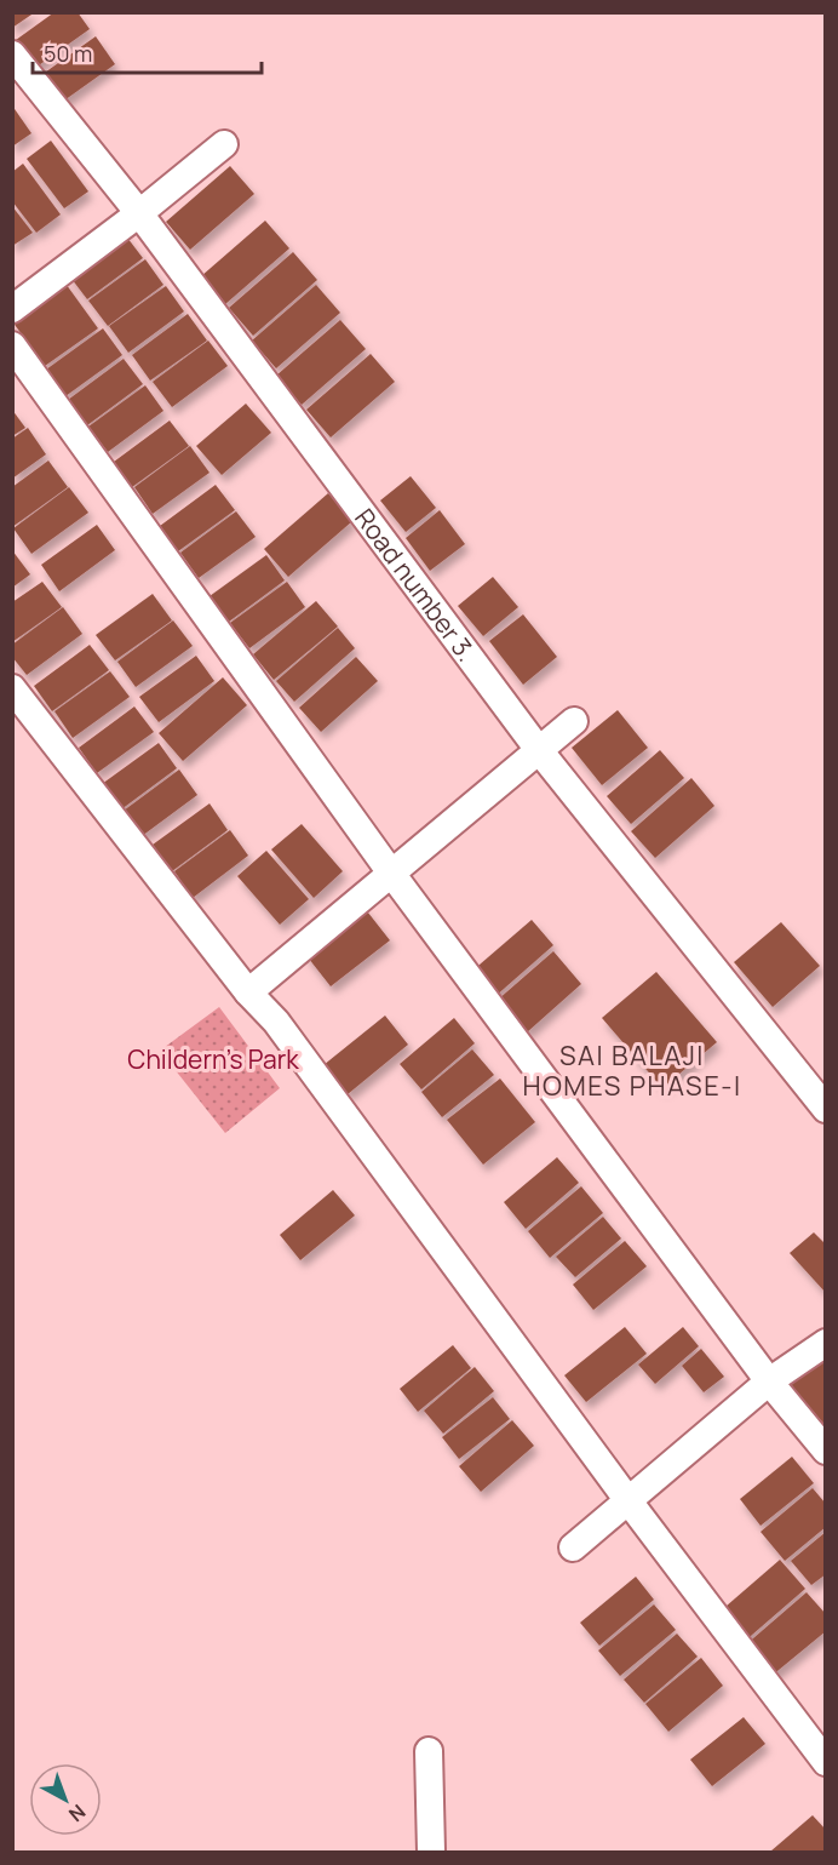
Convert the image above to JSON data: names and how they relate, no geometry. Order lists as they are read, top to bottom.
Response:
{
  "streets": {
    "street": ["Road number 3."]
  },
  "districts": ["SAI BALAJI HOMES PHASE-I"],
  "parks": ["Childern's Park"],
  "scale_bar": "50 m",
  "north": "bottom right"
}
